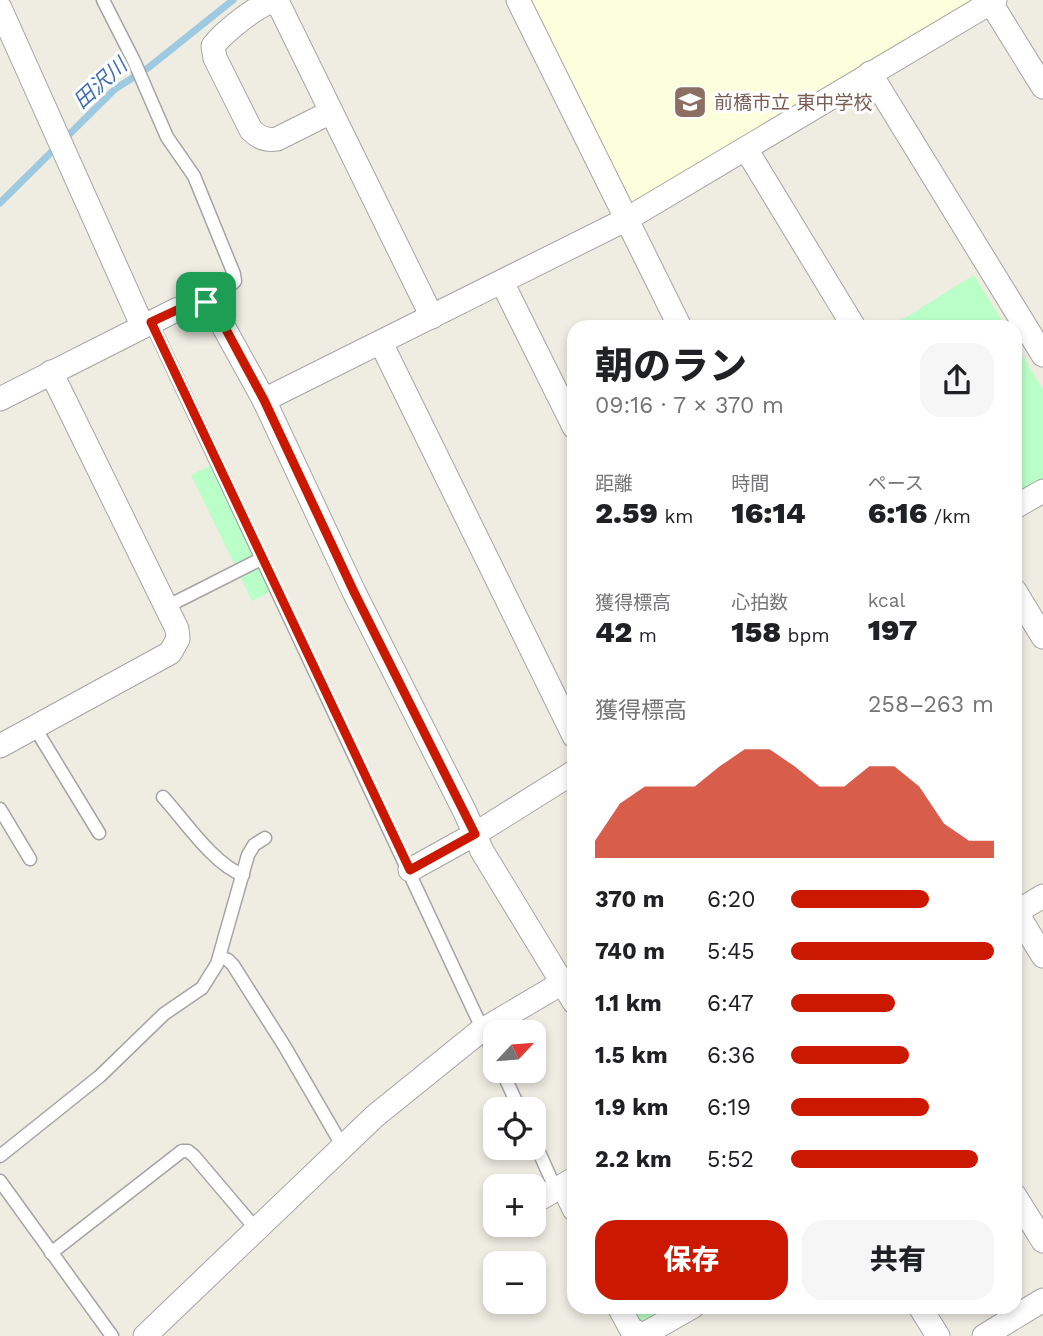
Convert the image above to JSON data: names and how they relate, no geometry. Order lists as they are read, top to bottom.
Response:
{
  "water": ["田沢川"],
  "places": {
    "school or university": ["前橋市立 東中学校"]
  },
  "north": "top right",
  "page": {
    "heading": ["朝のラン", "09:16 · 7 × 370 m"],
    "stats": [
      ["距離", "2.59 km"],
      ["時間", "16:14"],
      ["ペース", "6:16 /km"],
      ["獲得標高", "42 m"],
      ["心拍数", "158 bpm"],
      ["kcal", "197"]
    ],
    "chart": ["獲得標高", "258–263 m"],
    "list": [
      {
        "name": "370 m",
        "note": "6:20"
      },
      {
        "name": "740 m",
        "note": "5:45"
      },
      {
        "name": "1.1 km",
        "note": "6:47"
      },
      {
        "name": "1.5 km",
        "note": "6:36"
      },
      {
        "name": "1.9 km",
        "note": "6:19"
      },
      {
        "name": "2.2 km",
        "note": "5:52"
      }
    ],
    "map_buttons": ["+", "−"],
    "buttons": ["保存", "共有"]
  }
}
